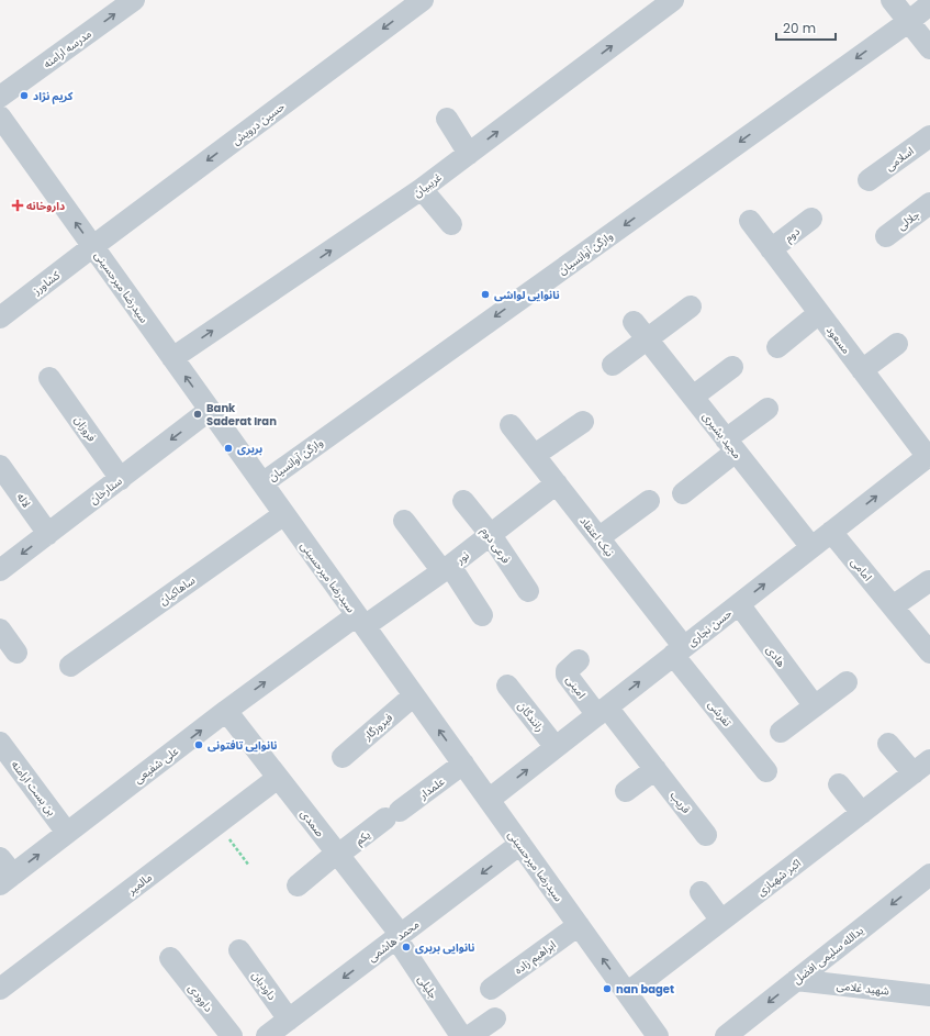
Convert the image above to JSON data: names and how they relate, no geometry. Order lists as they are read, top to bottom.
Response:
{
  "streets": {
    "street": [
      "مدرسه ارامنه",
      "حسین درویش",
      "اسلامی",
      "غریبیان",
      "جلالی",
      "دوم",
      "وازگن آوانسیان",
      "کشاورز",
      "سیدرضا میرحسینی",
      "مسعود",
      "فروزان",
      "مجید بشیری",
      "ستارخان",
      "لاله",
      "نیک اعتقاد",
      "فرعی دوم",
      "نور",
      "امامی",
      "ساهاکیان",
      "حسن نجاری",
      "هادی",
      "امینی",
      "تفرشی",
      "رانندگان",
      "فیروزگار",
      "علی شفیعی",
      "بن بست ارامنه",
      "علمدار",
      "قریب",
      "صمدی",
      "یکم",
      "اکبر شهبازی",
      "مالمیر",
      "محمد هاشمی",
      "یدالله سلیمی افضل",
      "ابراهیم زاده",
      "داودیان",
      "جلیلی",
      "شهید غلامی",
      "داوودی"
    ]
  },
  "crossings": [
    ["حسین درویش", "کشاورز"],
    ["حسین درویش", "سیدرضا میرحسینی"],
    ["غریبیان", "سیدرضا میرحسینی"],
    ["دوم", "مسعود"],
    ["وازگن آوانسیان", "سیدرضا میرحسینی"],
    ["کشاورز", "سیدرضا میرحسینی"],
    ["سیدرضا میرحسینی", "ستارخان"],
    ["سیدرضا میرحسینی", "نور"],
    ["سیدرضا میرحسینی", "ساهاکیان"],
    ["سیدرضا میرحسینی", "حسن نجاری"],
    ["سیدرضا میرحسینی", "فیروزگار"],
    ["سیدرضا میرحسینی", "علی شفیعی"],
    ["سیدرضا میرحسینی", "علمدار"],
    ["سیدرضا میرحسینی", "اکبر شهبازی"],
    ["سیدرضا میرحسینی", "محمد هاشمی"],
    ["سیدرضا میرحسینی", "ابراهیم زاده"],
    ["مسعود", "حسن نجاری"],
    ["فروزان", "ستارخان"],
    ["مجید بشیری", "حسن نجاری"],
    ["ستارخان", "لاله"],
    ["نیک اعتقاد", "نور"],
    ["نیک اعتقاد", "حسن نجاری"],
    ["نیک اعتقاد", "تفرشی"],
    ["فرعی دوم", "نور"],
    ["نور", "علی شفیعی"],
    ["امامی", "حسن نجاری"],
    ["حسن نجاری", "هادی"],
    ["حسن نجاری", "امینی"],
    ["حسن نجاری", "تفرشی"],
    ["حسن نجاری", "رانندگان"],
    ["حسن نجاری", "قریب"],
    ["امینی", "قریب"],
    ["علی شفیعی", "بن بست ارامنه"],
    ["علی شفیعی", "صمدی"],
    ["علمدار", "یکم"],
    ["صمدی", "یکم"],
    ["صمدی", "مالمیر"],
    ["صمدی", "محمد هاشمی"],
    ["صمدی", "جلیلی"],
    ["محمد هاشمی", "داودیان"],
    ["محمد هاشمی", "جلیلی"],
    ["یدالله سلیمی افضل", "شهید غلامی"]
  ],
  "one_way": [
    "مدرسه ارامنه",
    "حسین درویش",
    "غریبیان",
    "ستارخان",
    "علی شفیعی",
    "محمد هاشمی",
    "یدالله سلیمی افضل"
  ],
  "places": {
    "other": [
      "کریم نژاد",
      "نانوایی لواشی",
      "Bank Saderat Iran",
      "بربری",
      "نانوایی تافتونی",
      "نانوایی بربری",
      "nan baget"
    ],
    "health": ["داروخانه"]
  },
  "scale_bar": "20 m"
}
